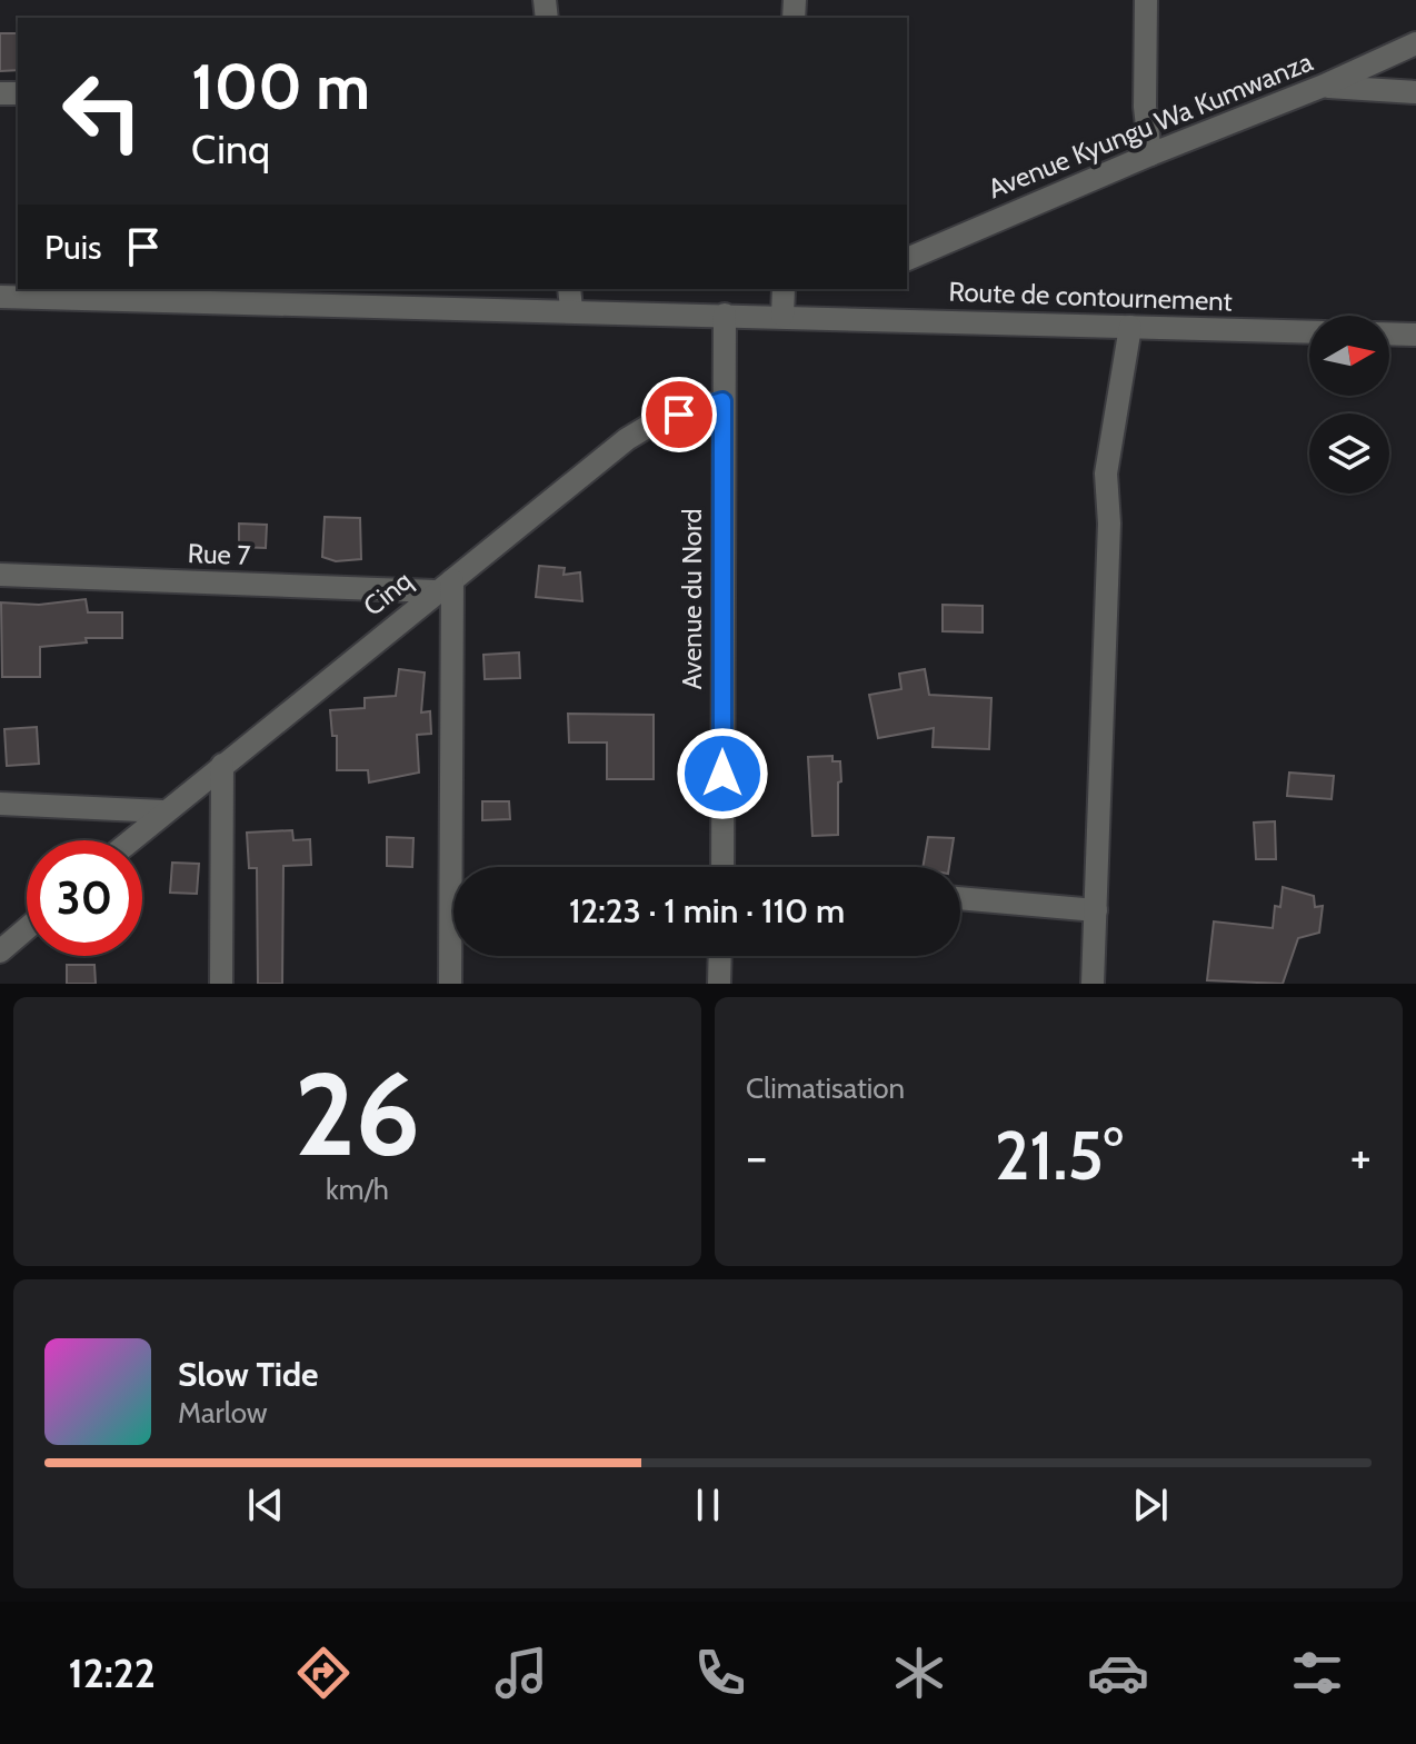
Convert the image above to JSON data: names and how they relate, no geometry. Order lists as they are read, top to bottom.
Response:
{
  "streets": {
    "street": [
      "Avenue Kyungu Wa Kumwanza",
      "Route de contournement",
      "Rue 7",
      "Cinq",
      "Avenue du Nord"
    ]
  },
  "crossings": [
    ["Route de contournement", "Avenue du Nord"],
    ["Rue 7", "Cinq"],
    ["Cinq", "Avenue du Nord"]
  ],
  "north": "right",
  "page": {
    "turn": ["100 m", "Cinq"],
    "then": "Puis",
    "limit": "30",
    "trip": "12:23 · 1 min · 110 m",
    "tile": [
      ["26", "km/h"],
      "Climatisation"
    ],
    "heat": ["−", "21.5°", "+"],
    "song": ["Slow Tide", "Marlow"],
    "tabs": "12:22"
  }
}
